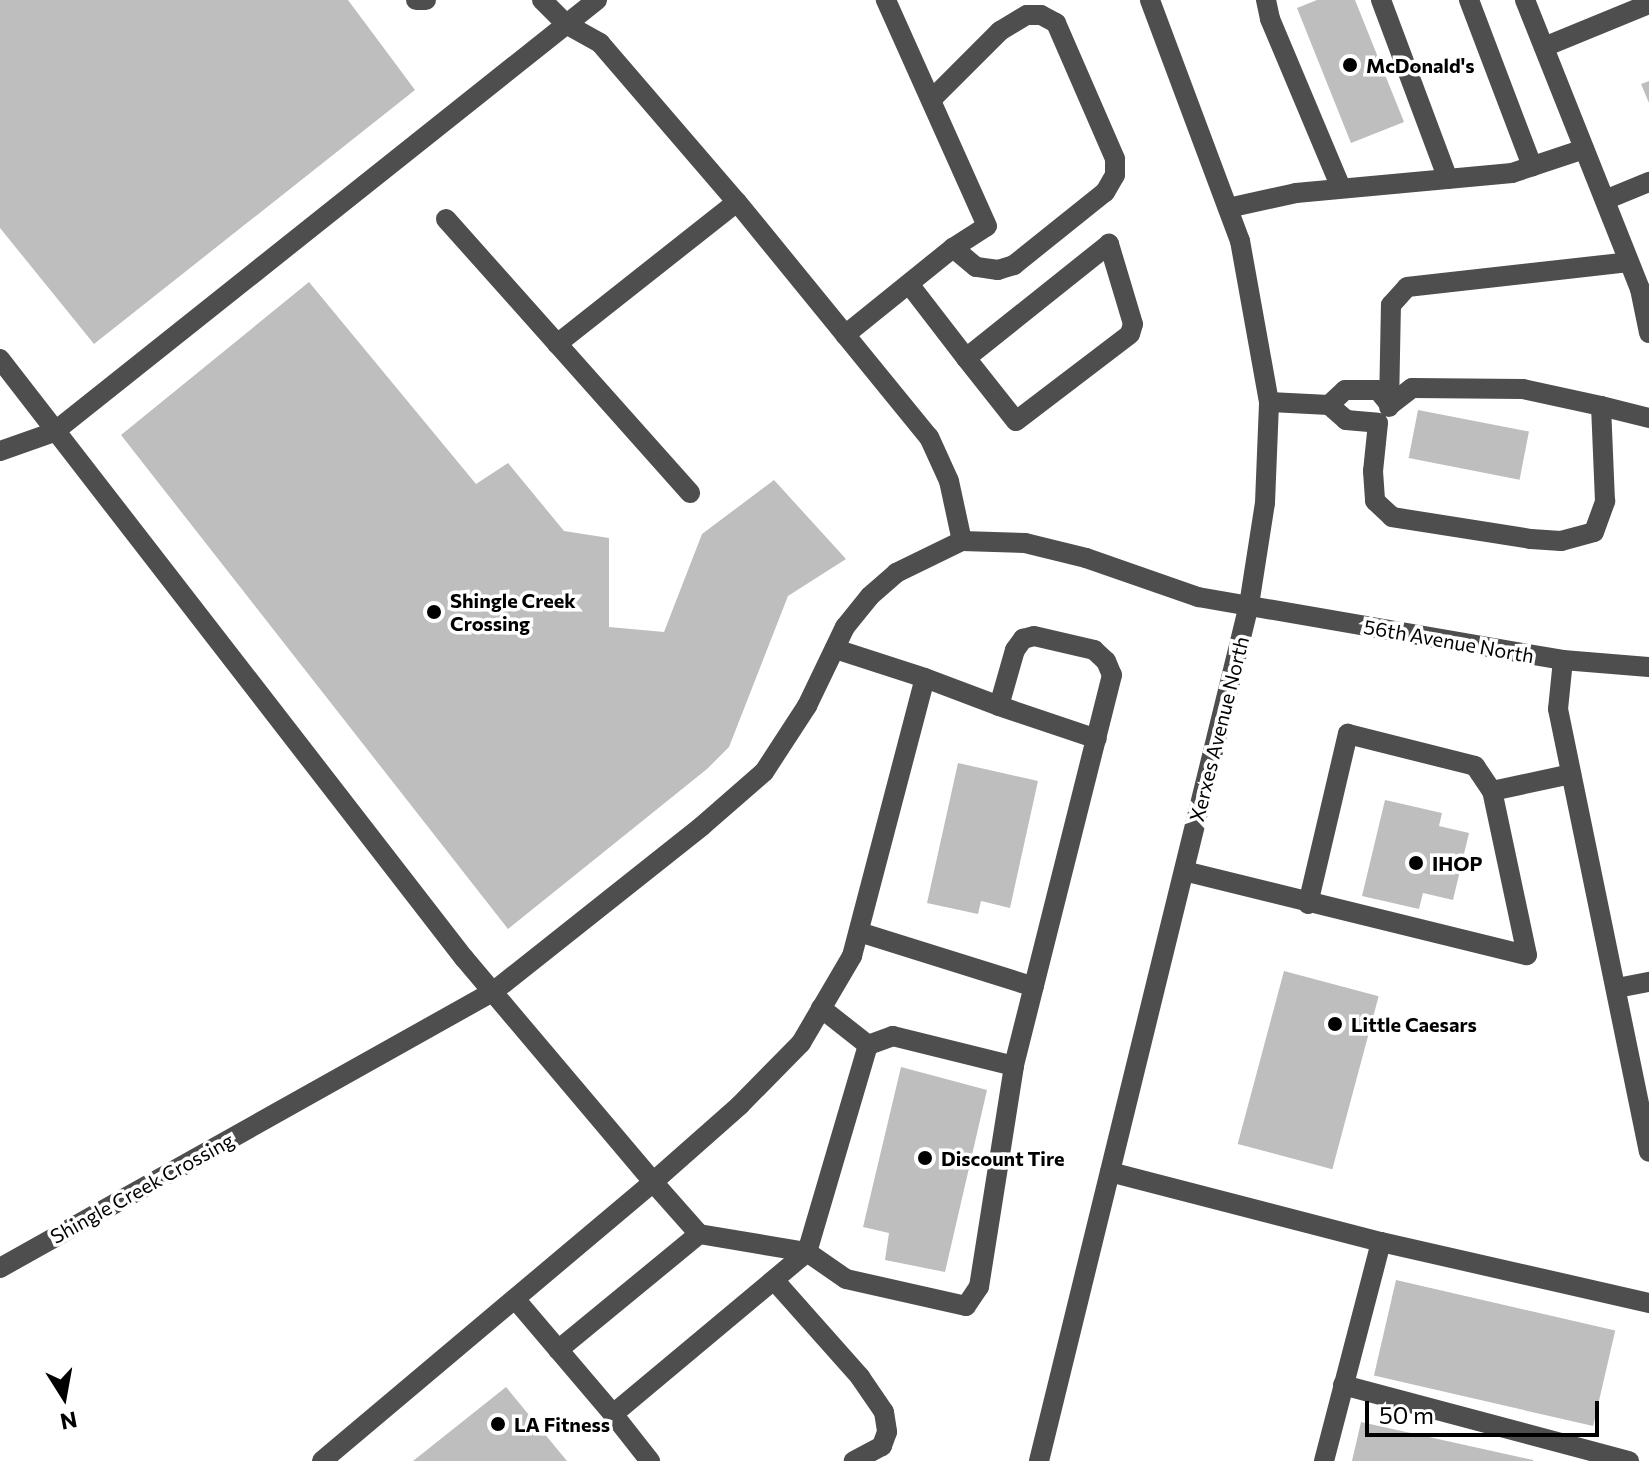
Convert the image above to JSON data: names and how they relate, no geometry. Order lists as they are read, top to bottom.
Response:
{
  "streets": {
    "street": ["56th Avenue North", "Xerxes Avenue North", "Shingle Creek Crossing"]
  },
  "crossings": [
    ["56th Avenue North", "Xerxes Avenue North"],
    ["56th Avenue North", "Shingle Creek Crossing"],
    ["Xerxes Avenue North", "Shingle Creek Crossing"]
  ],
  "places": [
    "McDonald's",
    "Shingle Creek Crossing",
    "IHOP",
    "Little Caesars",
    "Discount Tire",
    "LA Fitness"
  ],
  "scale_bar": "50 m",
  "north": "bottom"
}
